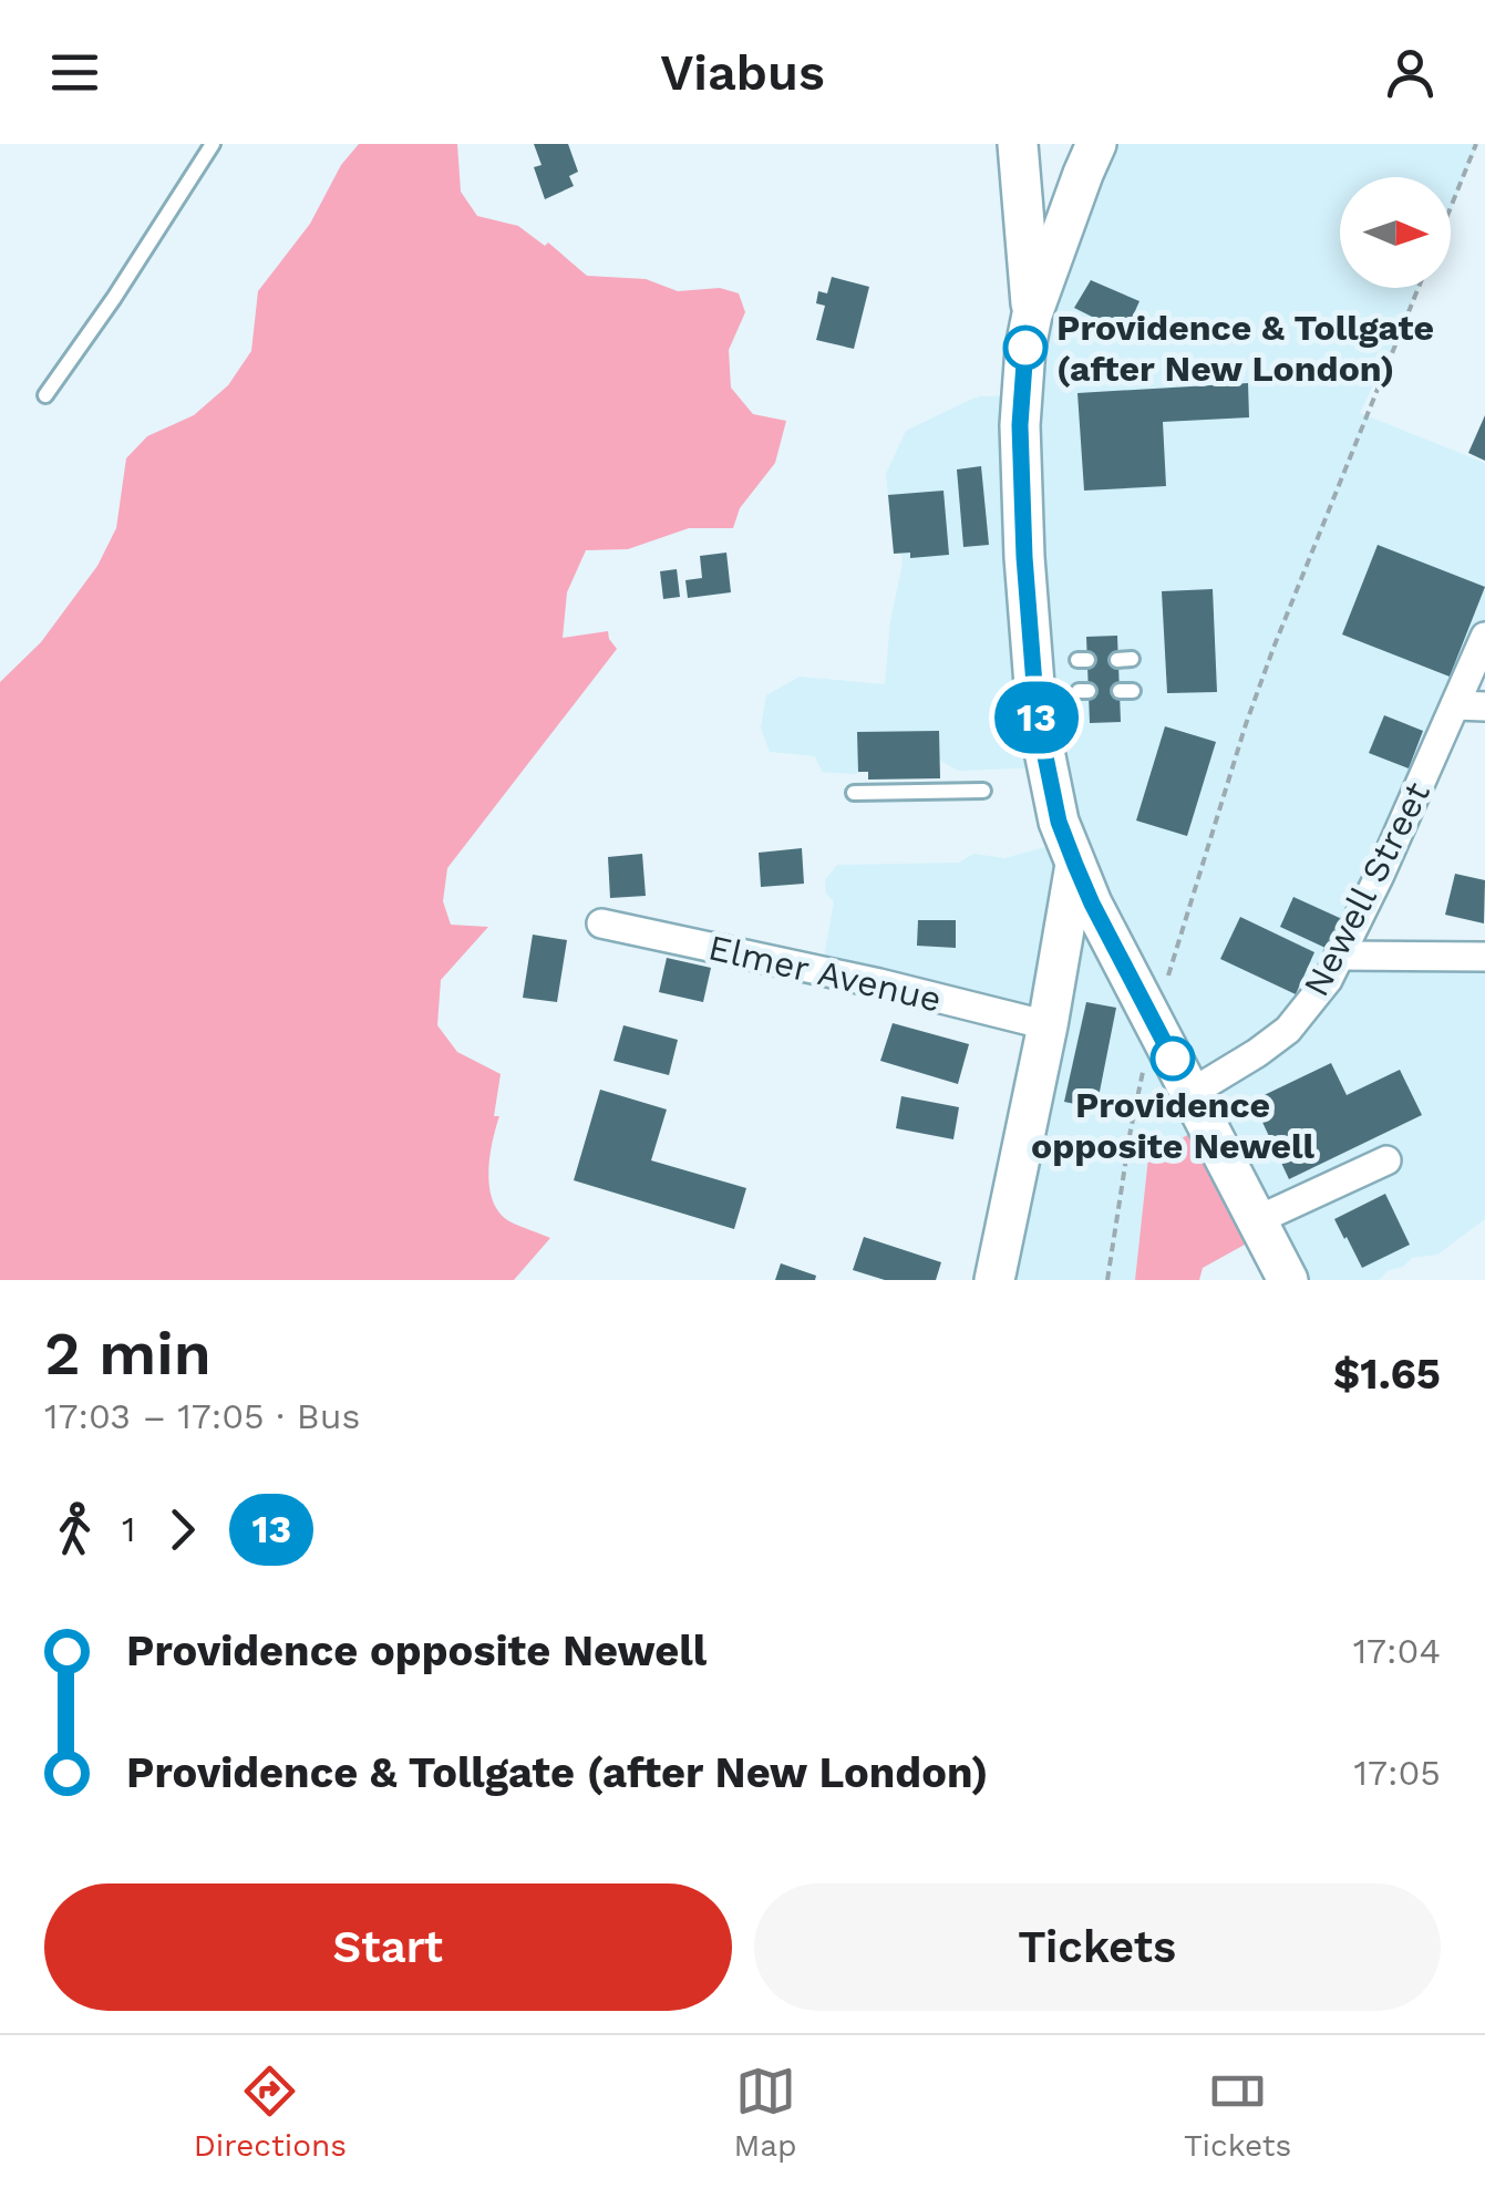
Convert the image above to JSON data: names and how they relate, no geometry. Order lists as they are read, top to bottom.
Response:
{
  "streets": {
    "street": ["Newell Street", "Elmer Avenue"]
  },
  "places": ["Providence & Tollgate (after New London)", "Providence opposite Newell"],
  "lines": ["bus line 13"],
  "north": "right",
  "page": {
    "header": "Viabus",
    "on_map": "13",
    "heading": ["2 min", "17:03 – 17:05 · Bus", "$1.65"],
    "legs": ["1", "13"],
    "list": [
      {
        "name": "Providence opposite Newell",
        "value": "17:04"
      },
      {
        "name": "Providence & Tollgate (after New London)",
        "value": "17:05"
      }
    ],
    "buttons": ["Start", "Tickets"],
    "tabs": ["Directions", "Map", "Tickets"]
  }
}
